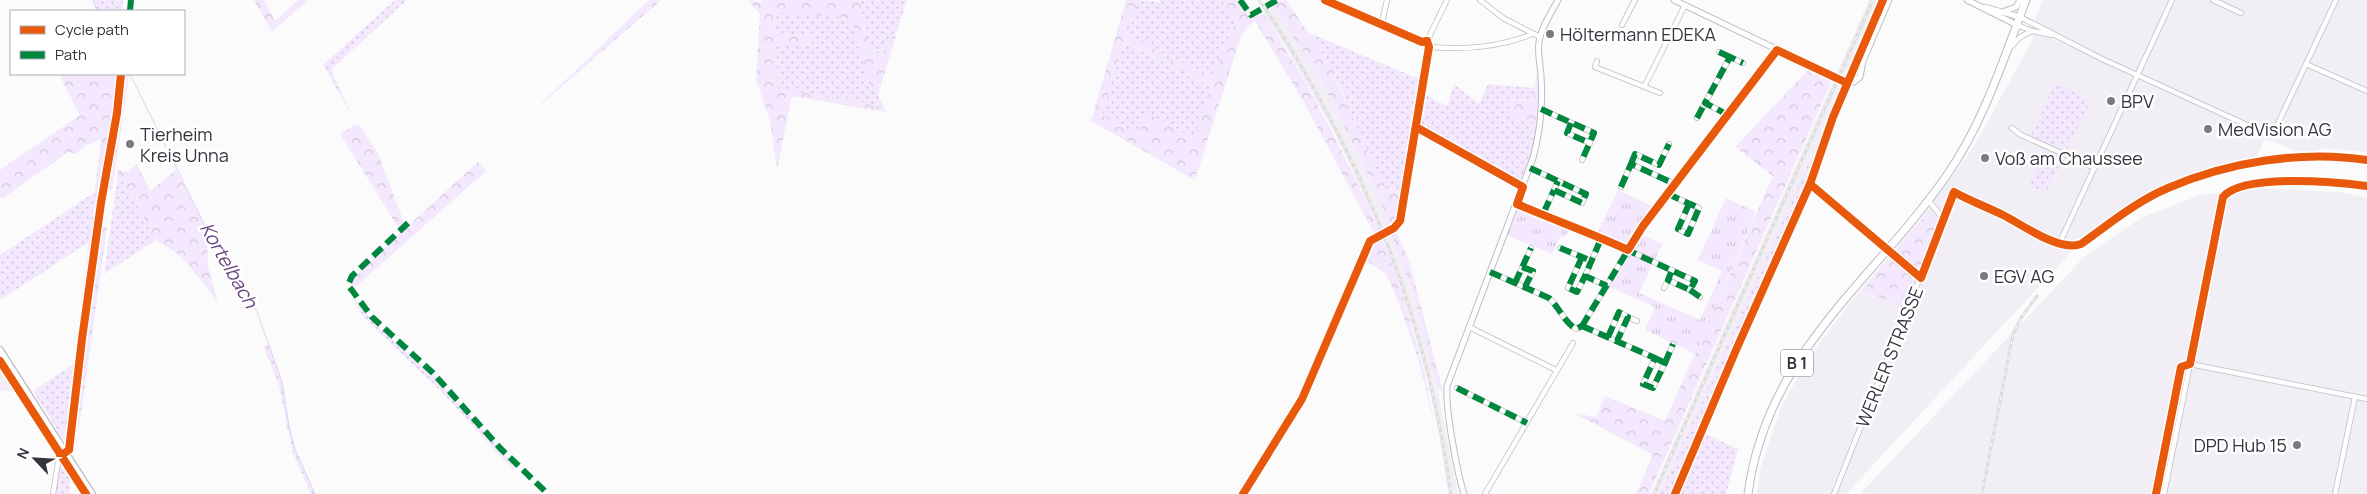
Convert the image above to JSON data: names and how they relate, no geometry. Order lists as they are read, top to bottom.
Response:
{
  "streets": {
    "main road": ["B 1"],
    "street": ["WERLER STRASSE"]
  },
  "water": ["Kortelbach"],
  "places": [
    "Höltermann EDEKA",
    "BPV",
    "MedVision AG",
    "Tierheim Kreis Unna",
    "Voß am Chaussee",
    "EGV AG",
    "DPD Hub 15"
  ],
  "legend": ["Cycle path", "Path"],
  "north": "top left"
}
